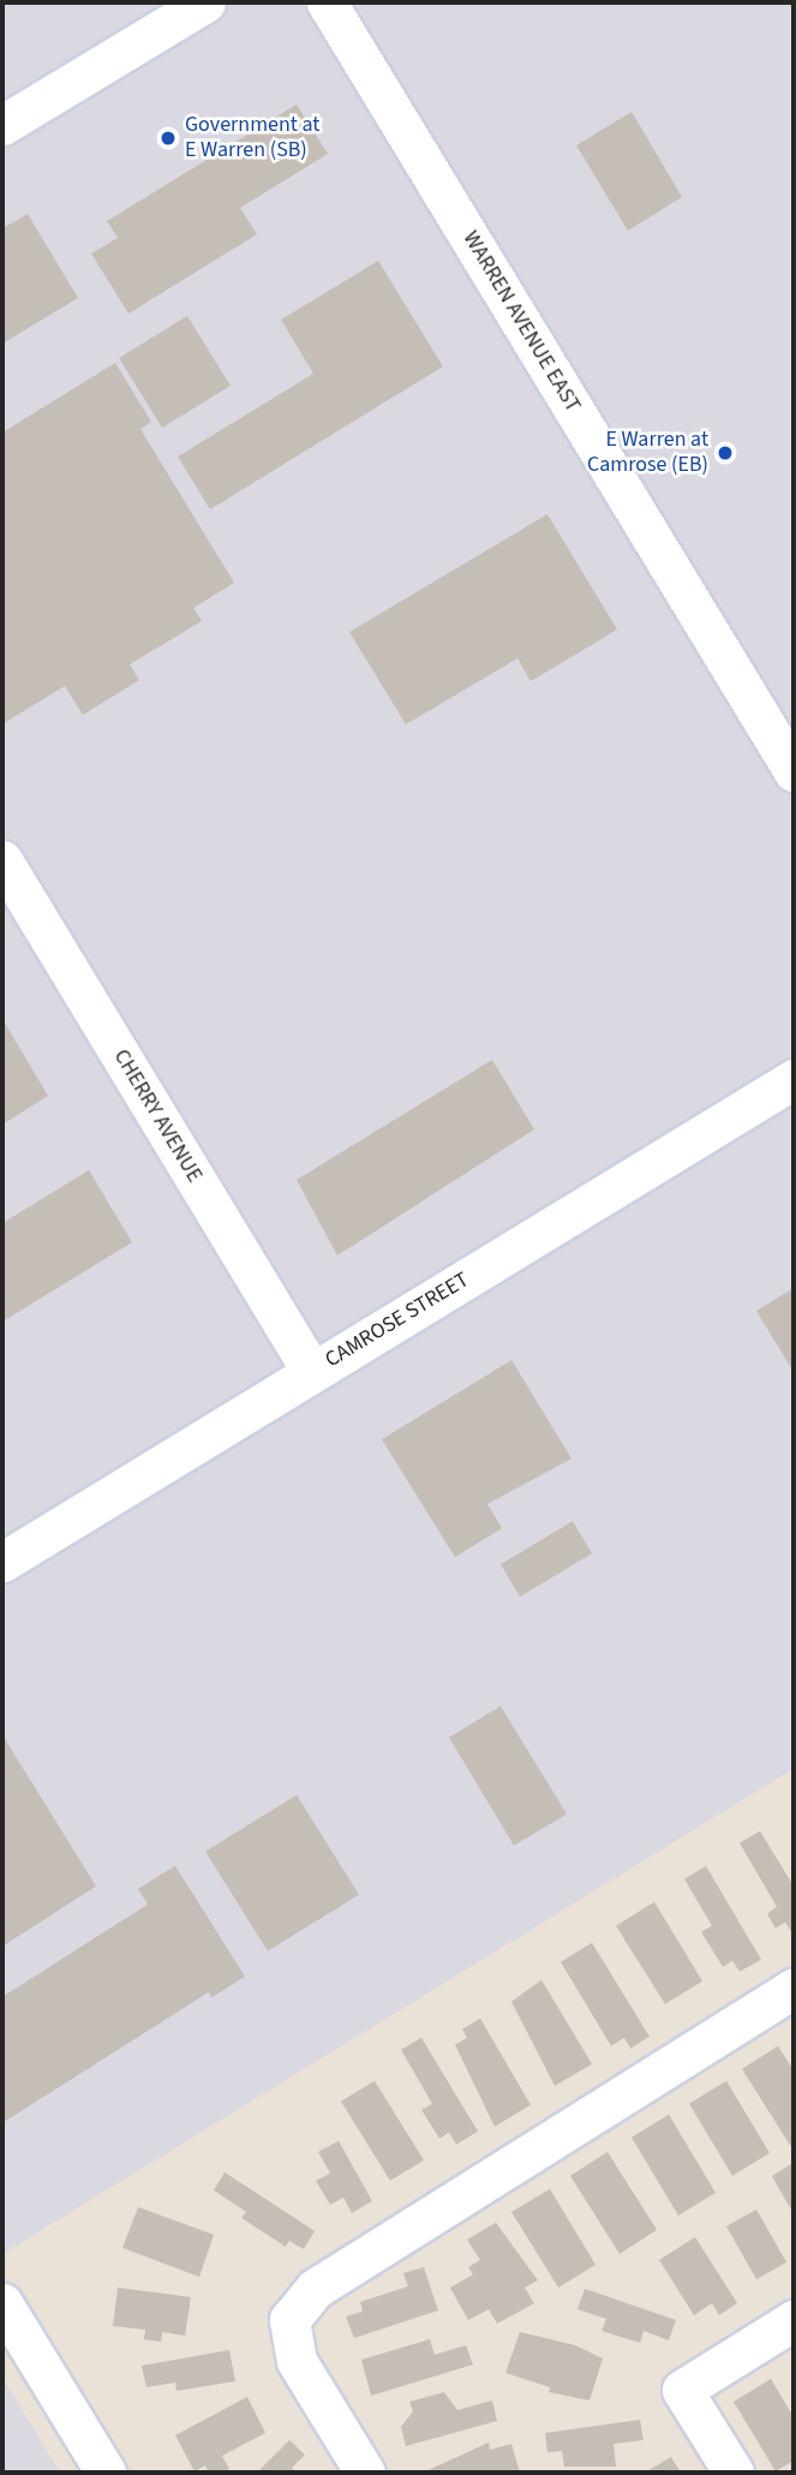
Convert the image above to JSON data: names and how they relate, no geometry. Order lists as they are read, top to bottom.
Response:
{
  "streets": {
    "street": ["WARREN AVENUE EAST", "CHERRY AVENUE", "CAMROSE STREET"]
  },
  "crossings": [
    ["CHERRY AVENUE", "CAMROSE STREET"]
  ],
  "places": ["Government at E Warren (SB)", "E Warren at Camrose (EB)"]
}
